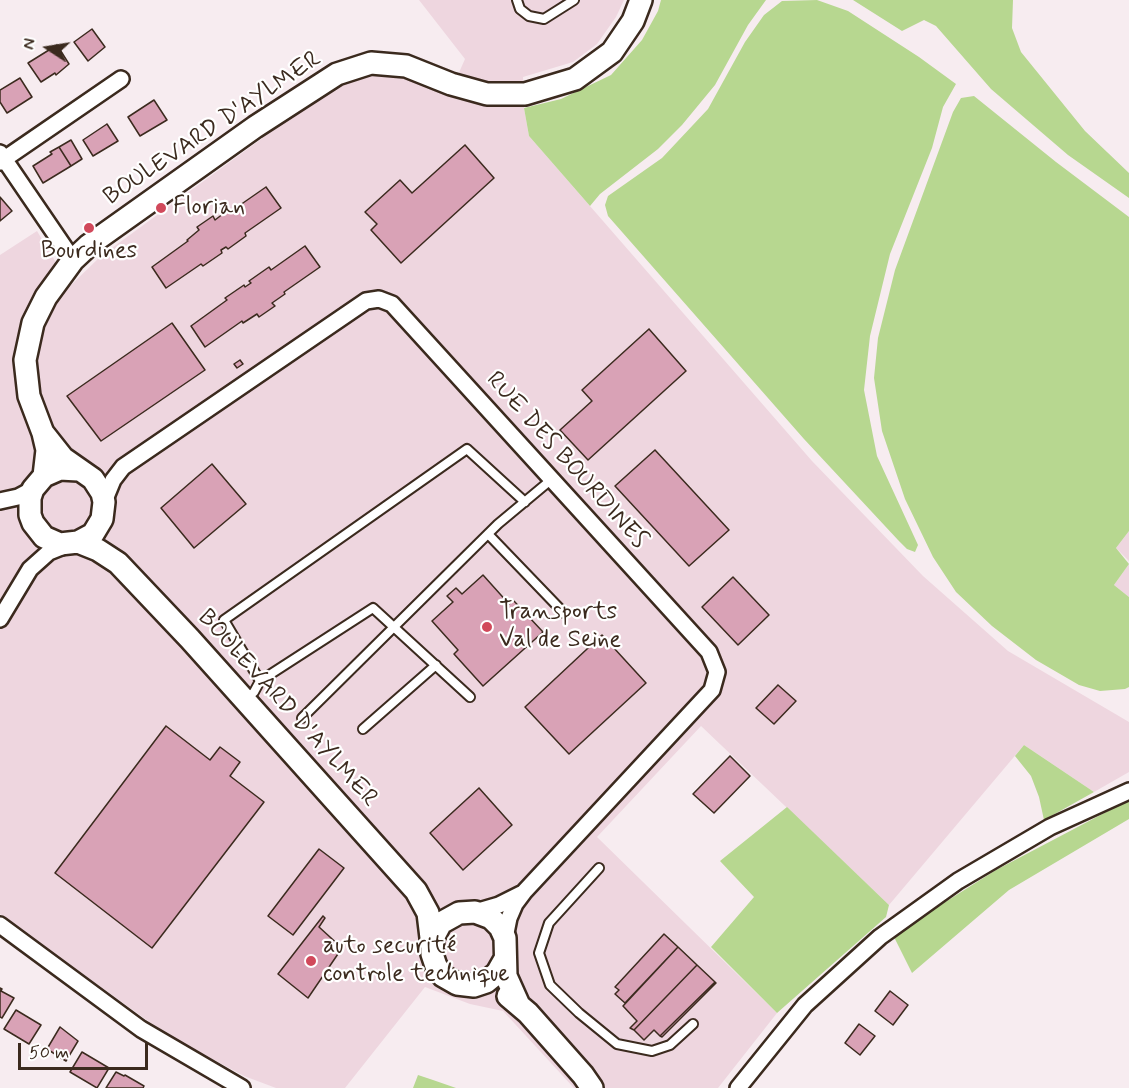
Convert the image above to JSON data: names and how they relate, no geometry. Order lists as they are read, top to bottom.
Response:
{
  "streets": {
    "street": ["BOULEVARD D'AYLMER", "RUE DES BOURDINES"]
  },
  "crossings": [
    ["BOULEVARD D'AYLMER", "RUE DES BOURDINES"]
  ],
  "places": [
    "Florian",
    "Bourdines",
    "Transports Val de Seine",
    "auto securité controle technique"
  ],
  "scale_bar": "50 m",
  "north": "left"
}
